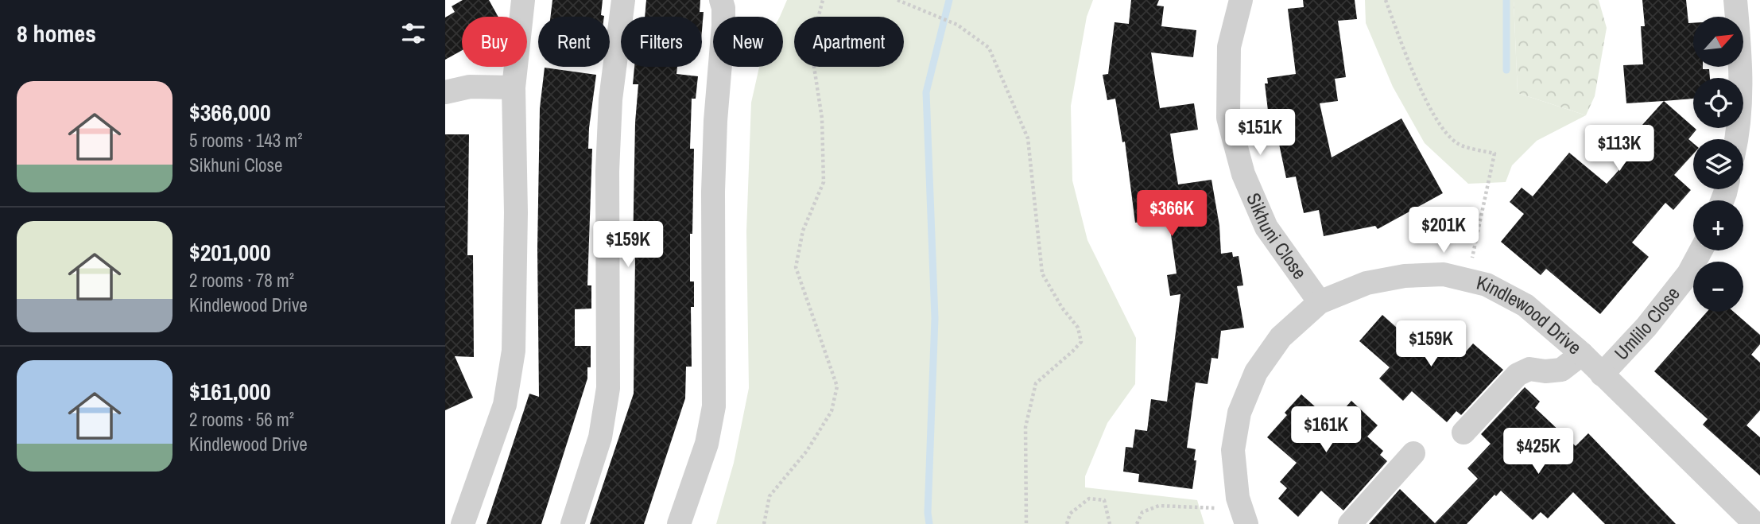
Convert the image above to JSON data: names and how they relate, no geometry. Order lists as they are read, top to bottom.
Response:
{
  "streets": {
    "street": ["Sikhuni Close", "Kindlewood Drive", "Umlilo Close"]
  },
  "crossings": [
    ["Sikhuni Close", "Kindlewood Drive"],
    ["Kindlewood Drive", "Umlilo Close"]
  ],
  "north": "top right",
  "page": {
    "heading": "8 homes",
    "map_buttons": ["+", "−"],
    "chip": [
      "Buy",
      "Rent",
      "Filters",
      "New",
      "Apartment"
    ],
    "list": [
      {
        "name": "$366,000",
        "note": "5 rooms · 143 m² · Sikhuni Close"
      },
      {
        "name": "$201,000",
        "note": "2 rooms · 78 m² · Kindlewood Drive"
      },
      {
        "name": "$161,000",
        "note": "2 rooms · 56 m² · Kindlewood Drive"
      }
    ],
    "price": [
      "$151K",
      "$113K",
      "$366K",
      "$201K",
      "$159K",
      "$159K",
      "$161K",
      "$425K"
    ]
  }
}
